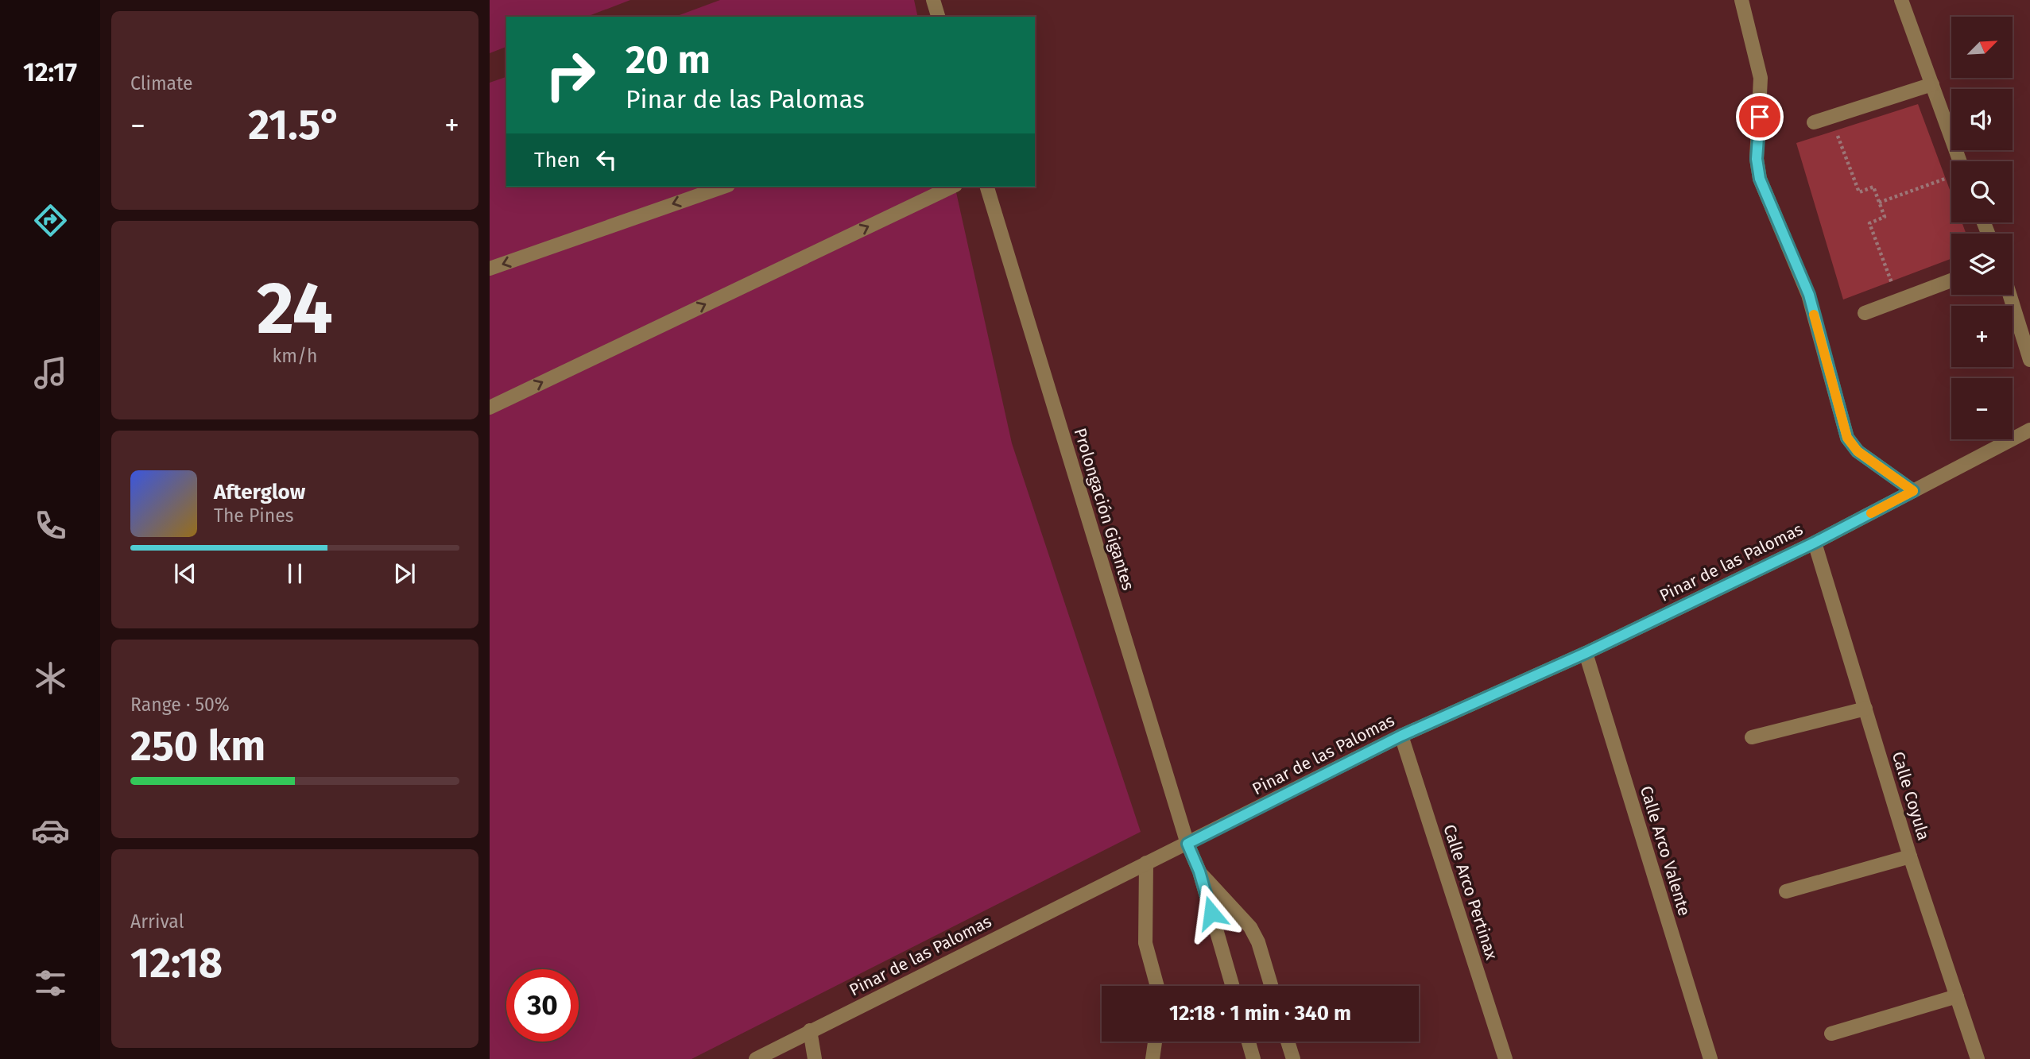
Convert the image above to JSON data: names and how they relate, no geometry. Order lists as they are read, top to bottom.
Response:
{
  "streets": {
    "street": [
      "Prolongación Gigantes",
      "Pinar de las Palomas",
      "Calle Coyula",
      "Calle Arco Valente",
      "Calle Arco Pertinax"
    ]
  },
  "crossings": [
    ["Prolongación Gigantes", "Pinar de las Palomas"],
    ["Pinar de las Palomas", "Calle Coyula"],
    ["Pinar de las Palomas", "Calle Arco Valente"],
    ["Pinar de las Palomas", "Calle Arco Pertinax"]
  ],
  "north": "top right",
  "page": {
    "tabs": "12:17",
    "tile": [
      "Climate",
      ["24", "km/h"],
      ["Range · 50%", "250 km"],
      ["Arrival", "12:18"]
    ],
    "map_buttons": ["+", "−"],
    "turn": ["20 m", "Pinar de las Palomas"],
    "heat": ["−", "21.5°", "+"],
    "then": "Then",
    "song": ["Afterglow", "The Pines"],
    "limit": "30",
    "trip": "12:18 · 1 min · 340 m"
  }
}
